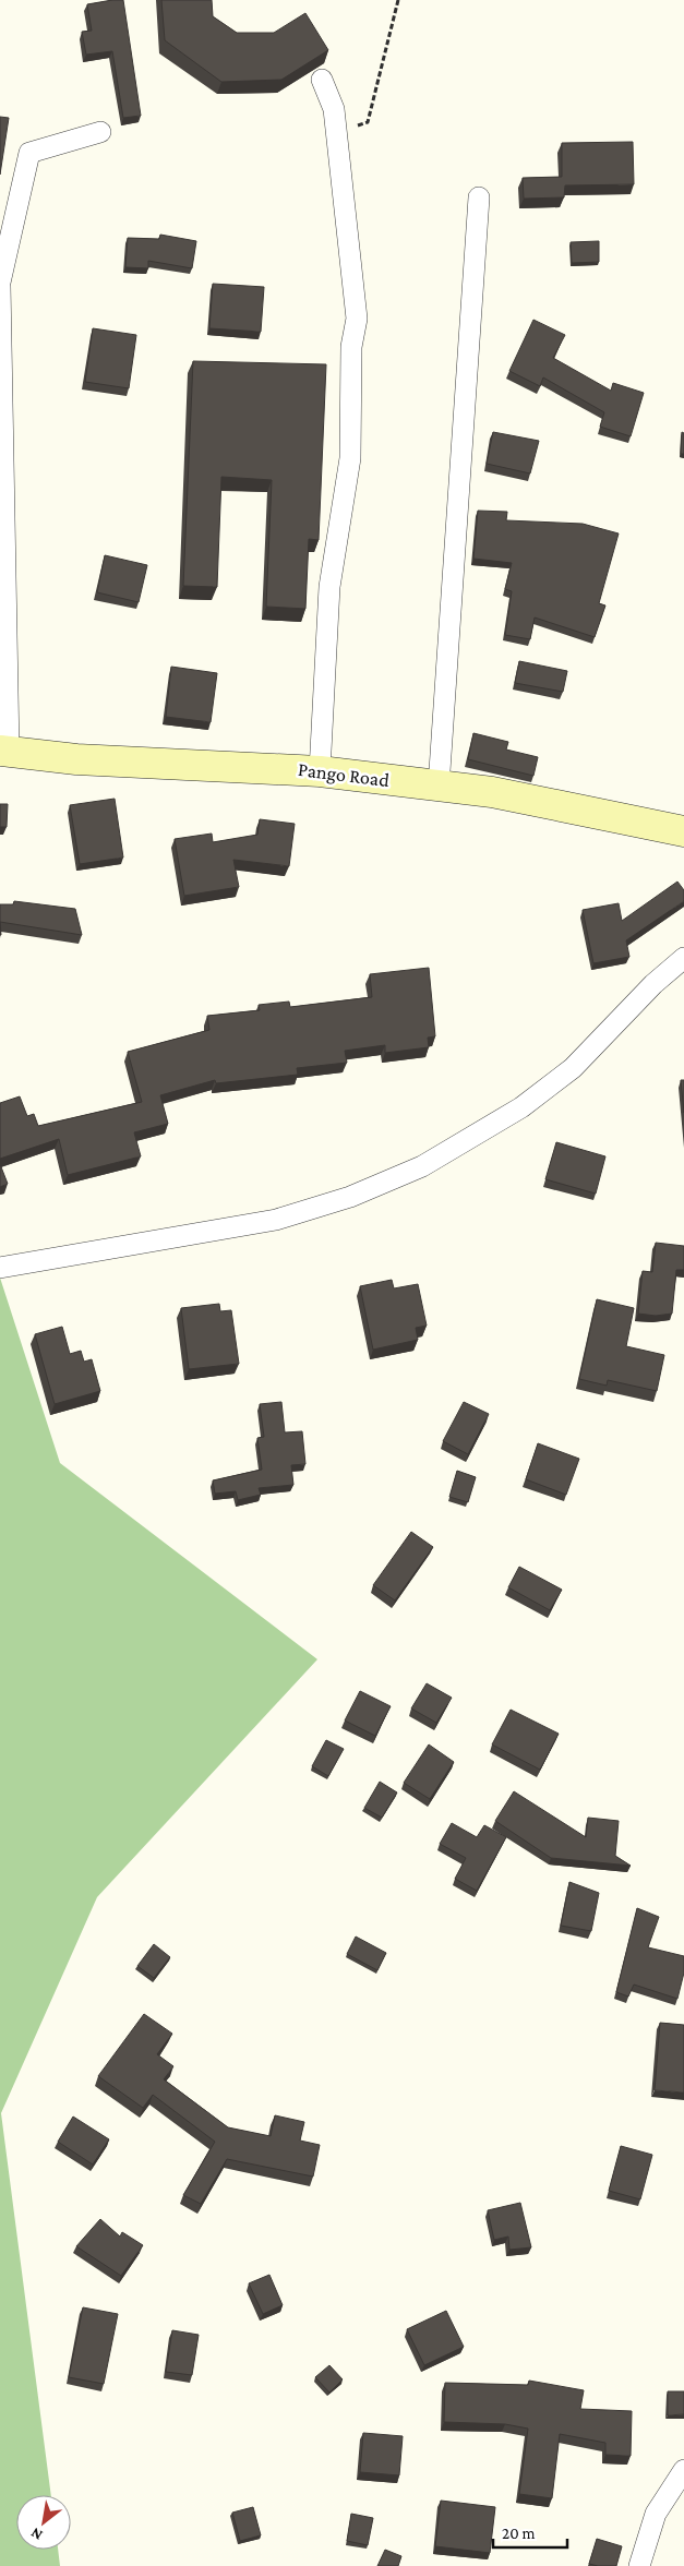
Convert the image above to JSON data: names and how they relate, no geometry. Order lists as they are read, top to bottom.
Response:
{
  "streets": {
    "street": ["Pango Road"]
  },
  "scale_bar": "20 m",
  "north": "bottom left"
}
